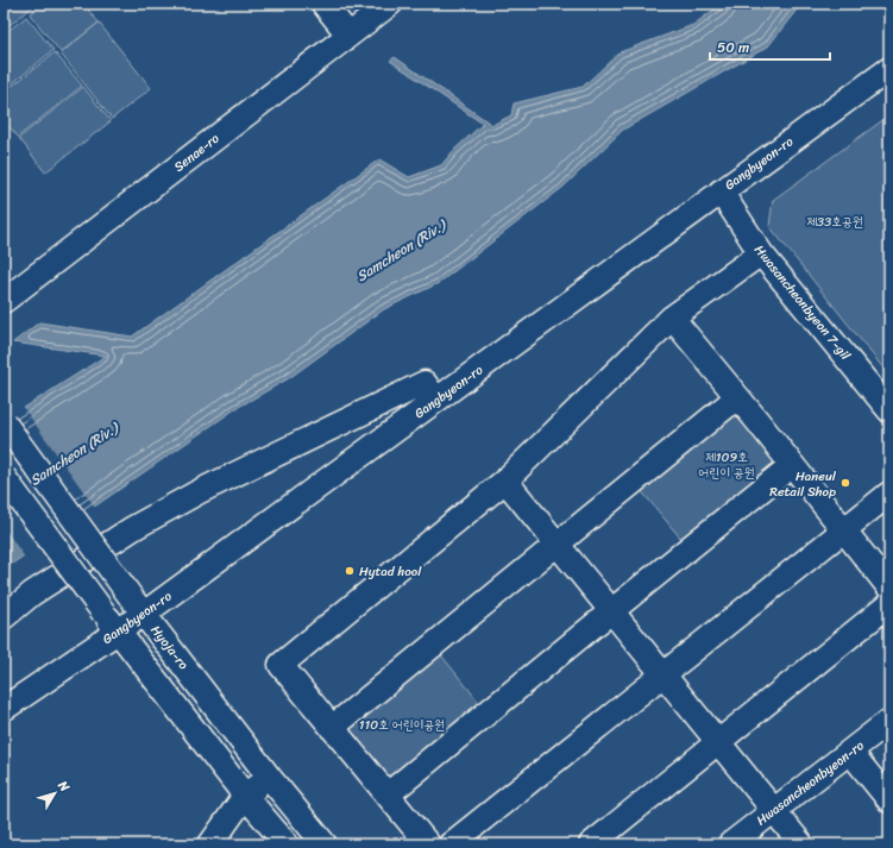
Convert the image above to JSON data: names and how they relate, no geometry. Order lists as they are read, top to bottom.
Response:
{
  "streets": {
    "street": [
      "Senae-ro",
      "Gangbyeon-ro",
      "Hwasancheonbyeon 7-gil",
      "Hyoja-ro",
      "Hwasancheonbyeon-ro"
    ]
  },
  "crossings": [
    ["Gangbyeon-ro", "Hwasancheonbyeon 7-gil"],
    ["Gangbyeon-ro", "Hyoja-ro"]
  ],
  "water": ["Samcheon (Riv.)"],
  "parks": ["제33호공원", "제109호 어린이 공원", "110호 어린이공원"],
  "places": ["Haneul Retail Shop", "Hytad hool"],
  "scale_bar": "50 m",
  "north": "top right"
}
